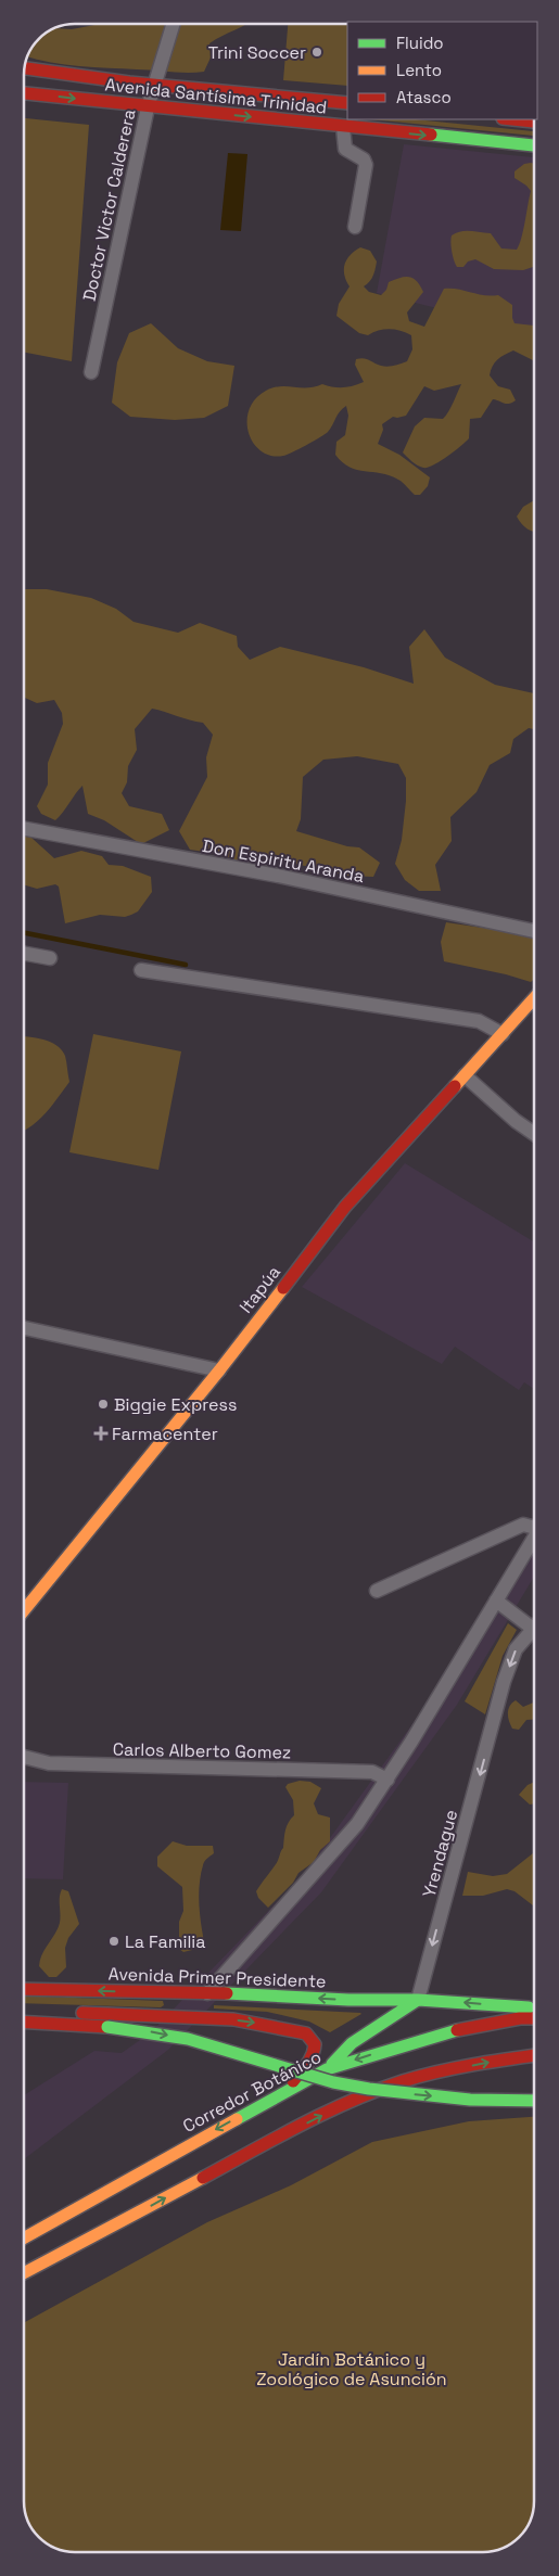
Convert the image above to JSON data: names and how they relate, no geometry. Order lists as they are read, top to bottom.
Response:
{
  "streets": {
    "main road": [
      "Avenida Santísima Trinidad",
      "Itapúa",
      "Avenida Primer Presidente",
      "Corredor Botánico"
    ],
    "street": [
      "Doctor Victor Calderera",
      "Don Espiritu Aranda",
      "Carlos Alberto Gomez",
      "Yrendague"
    ]
  },
  "crossings": [
    ["Avenida Santísima Trinidad", "Doctor Victor Calderera"],
    ["Yrendague", "Avenida Primer Presidente"]
  ],
  "parks": ["Jardín Botánico y Zoológico de Asunción"],
  "places": {
    "other": ["Trini Soccer", "Biggie Express", "La Familia"],
    "health": ["Farmacenter"]
  },
  "legend": ["Fluido", "Lento", "Atasco"]
}
